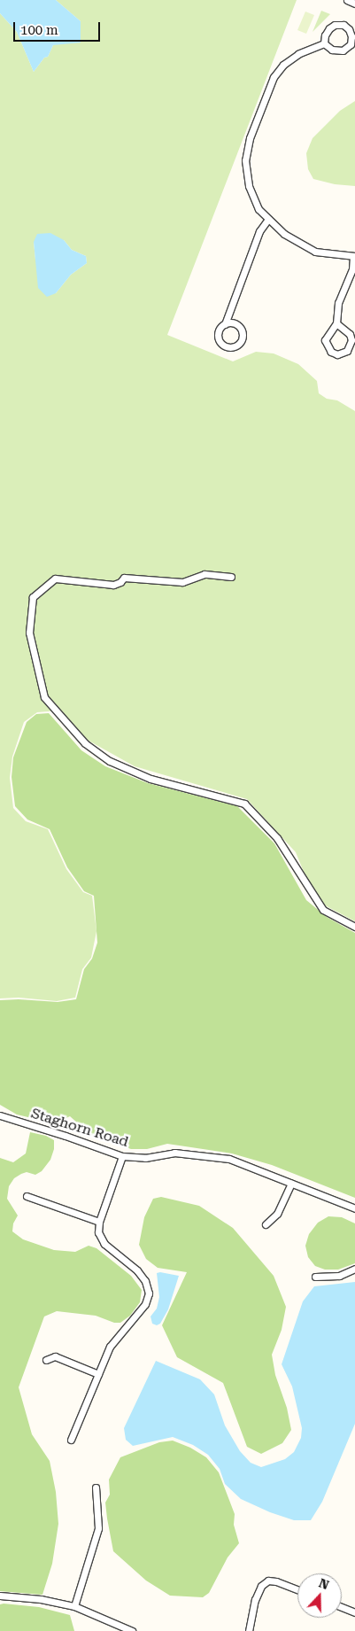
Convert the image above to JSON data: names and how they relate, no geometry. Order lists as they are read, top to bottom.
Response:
{
  "streets": {
    "street": ["Staghorn Road"]
  },
  "scale_bar": "100 m",
  "north": "top"
}
